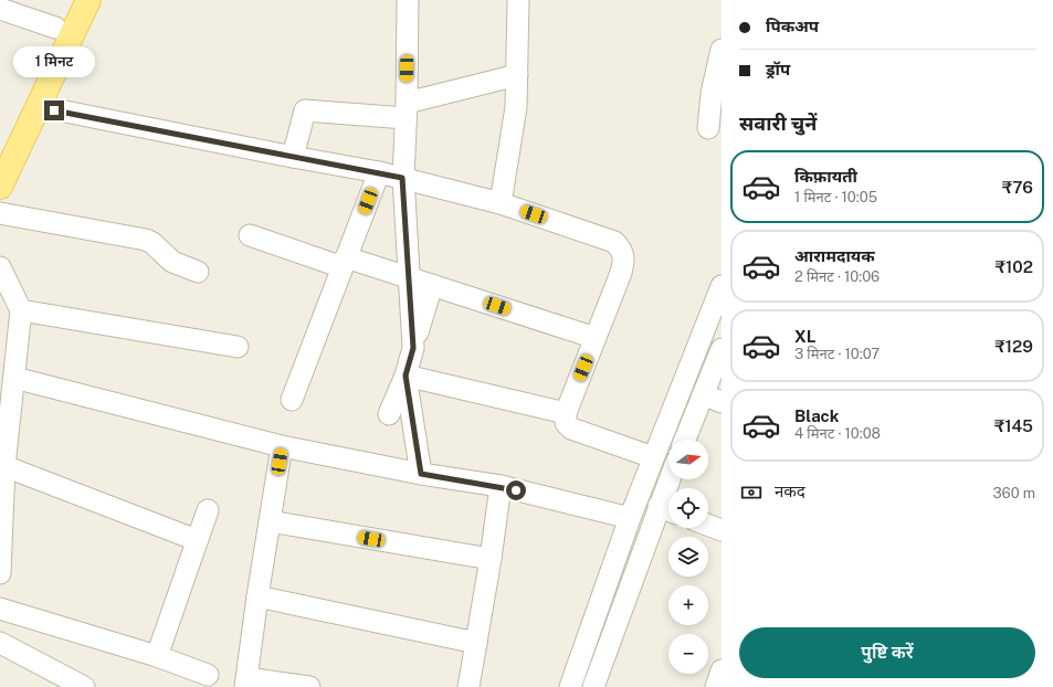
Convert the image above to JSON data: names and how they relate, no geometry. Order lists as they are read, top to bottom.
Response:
{
  "north": "right",
  "page": {
    "banner": ["पिकअप", "ड्रॉप"],
    "bubble": "1 मिनट",
    "heading": "सवारी चुनें",
    "list": [
      {
        "name": "किफ़ायती",
        "note": "1 मिनट · 10:05",
        "value": "₹76"
      },
      {
        "name": "आरामदायक",
        "note": "2 मिनट · 10:06",
        "value": "₹102"
      },
      {
        "name": "XL",
        "note": "3 मिनट · 10:07",
        "value": "₹129"
      },
      {
        "name": "Black",
        "note": "4 मिनट · 10:08",
        "value": "₹145"
      }
    ],
    "map_buttons": ["+", "−"],
    "pay": ["नकद", "360 m"],
    "buttons": "पुष्टि करें"
  }
}
